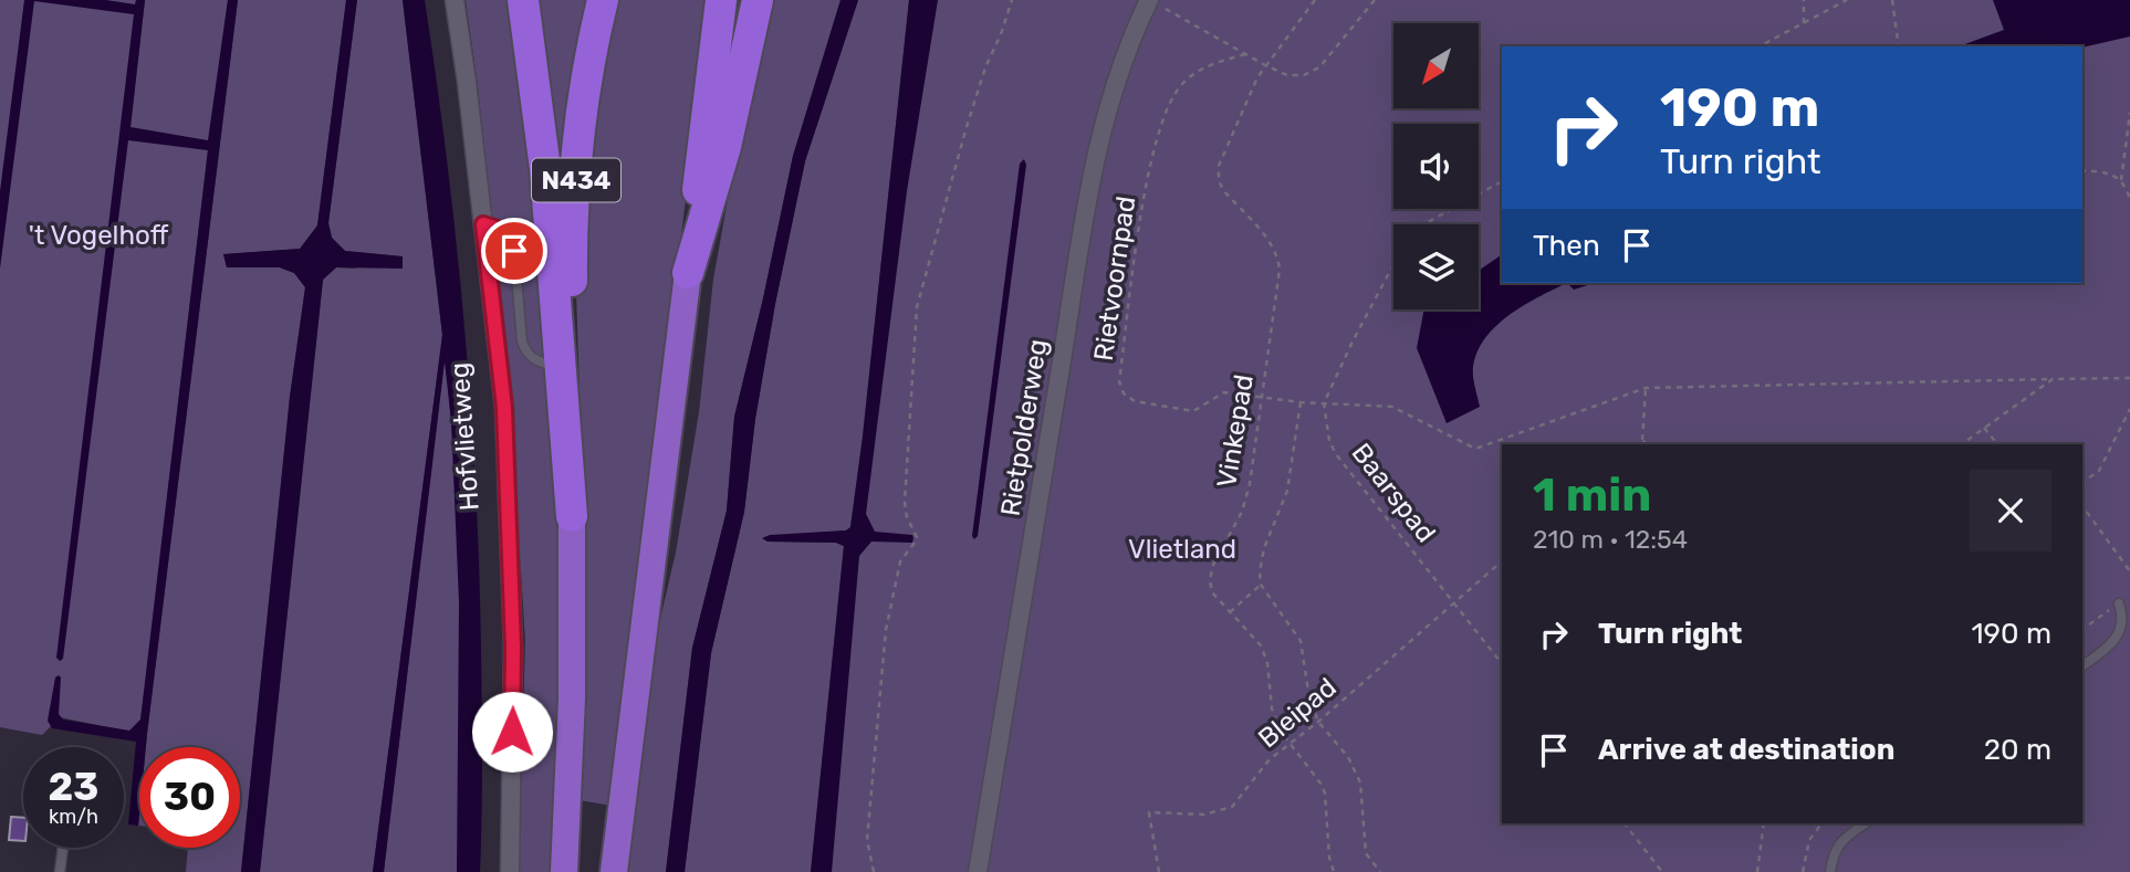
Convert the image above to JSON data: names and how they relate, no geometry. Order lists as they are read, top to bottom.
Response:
{
  "streets": {
    "highway": ["N434"],
    "street": ["Rietpolderweg", "Hofvlietweg"],
    "path": [
      "Rietvoornpad",
      "Vinkepad",
      "Baarspad",
      "Bleipad"
    ]
  },
  "crossings": [
    ["Rietvoornpad", "Vinkepad"],
    ["Rietvoornpad", "Baarspad"],
    ["Vinkepad", "Bleipad"],
    ["Baarspad", "Bleipad"]
  ],
  "parks": ["'t Vogelhoff", "Vlietland"],
  "north": "bottom left",
  "page": {
    "turn": ["190 m", "Turn right"],
    "then": "Then",
    "heading": ["1 min", "210 m · 12:54"],
    "list": [
      {
        "name": "Turn right",
        "value": "190 m"
      },
      {
        "name": "Arrive at destination",
        "value": "20 m"
      }
    ],
    "speed": "23 km/h",
    "limit": "30"
  }
}
